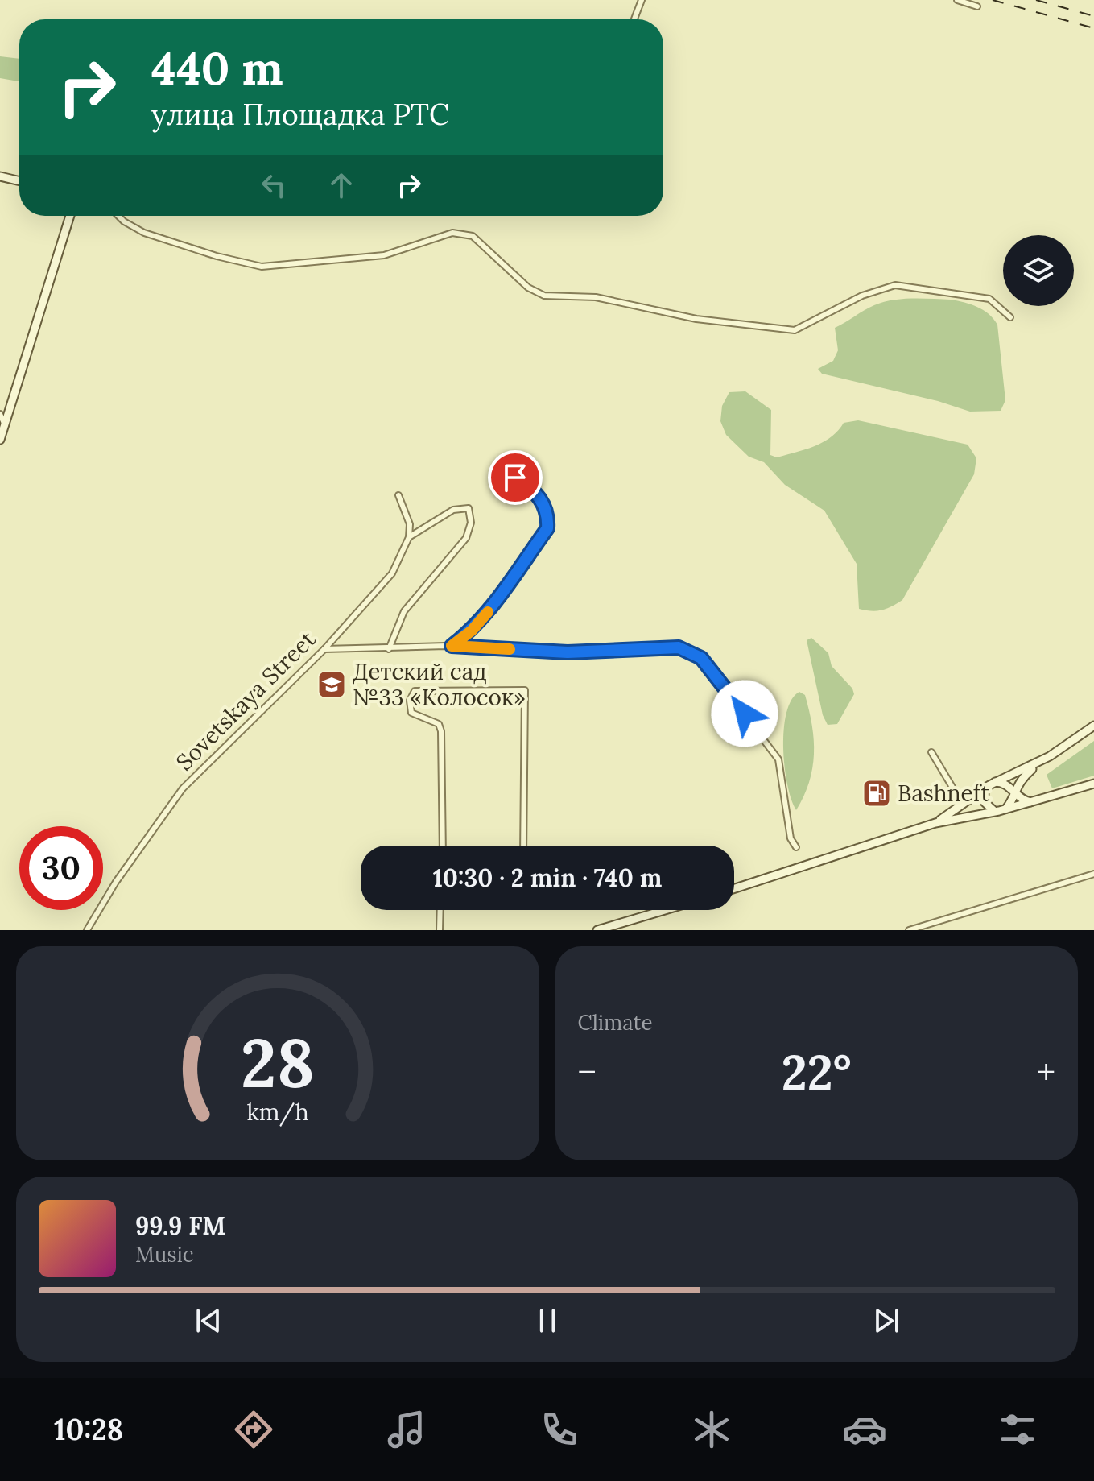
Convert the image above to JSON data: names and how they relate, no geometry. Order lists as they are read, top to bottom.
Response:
{
  "streets": {
    "street": ["Sovetskaya Street"]
  },
  "places": {
    "school or university": ["Детский сад №33 «Колосок»"],
    "fuel station": ["Bashneft"]
  },
  "page": {
    "turn": ["440 m", "улица Площадка РТС"],
    "limit": "30",
    "trip": "10:30 · 2 min · 740 m",
    "tile": "Climate",
    "heat": ["−", "22°", "+"],
    "song": ["99.9 FM", "Music"],
    "tabs": "10:28",
    "gauge": ["28", "km/h"]
  }
}
